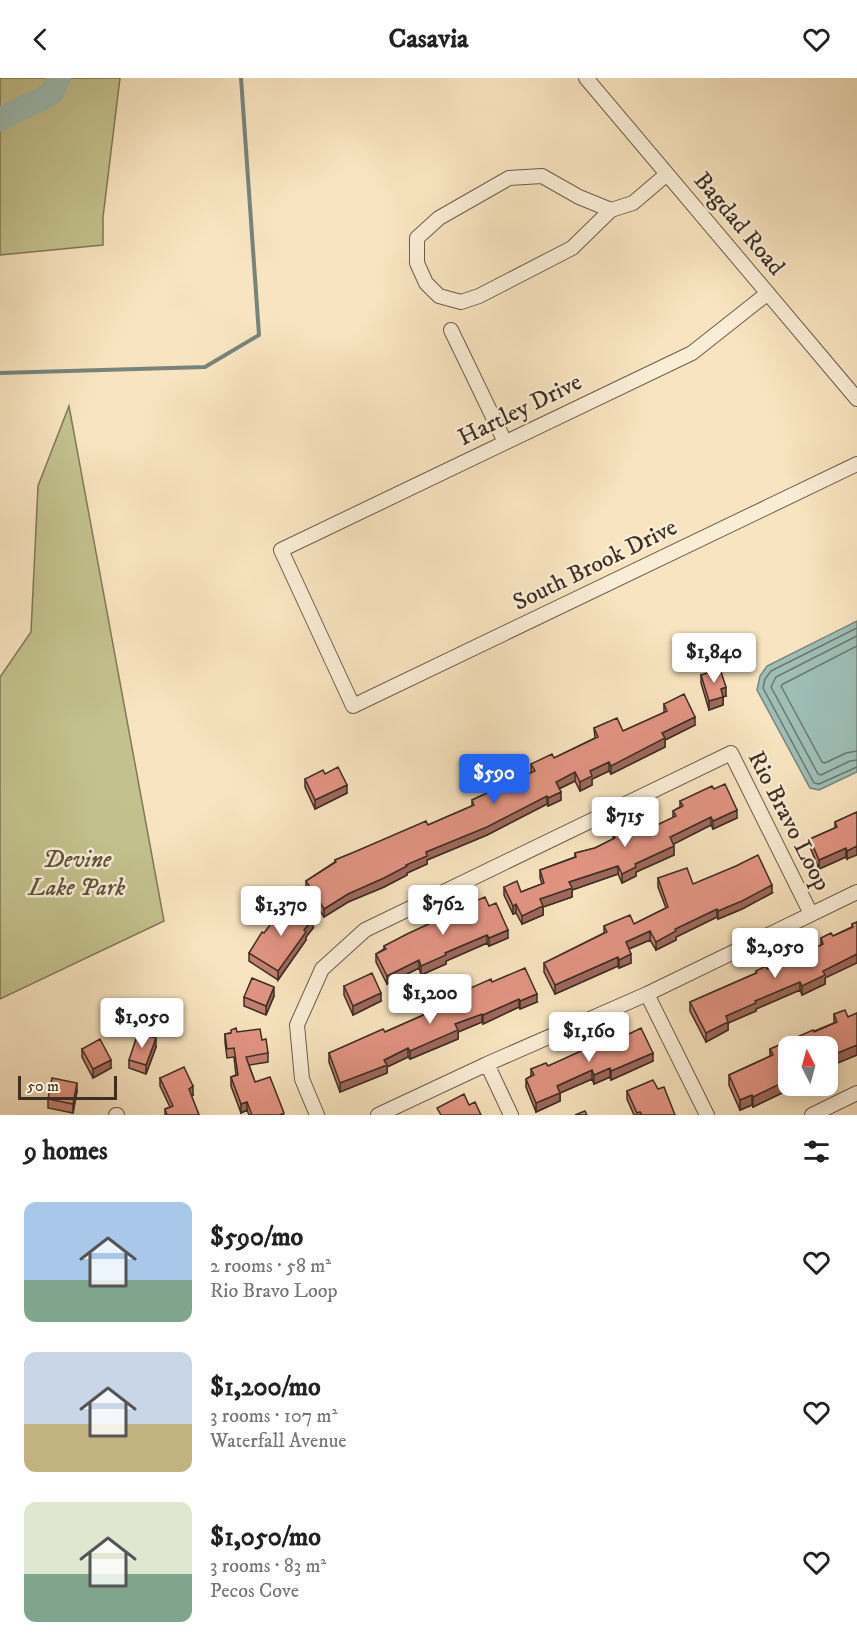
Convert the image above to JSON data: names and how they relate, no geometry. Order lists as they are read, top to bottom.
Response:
{
  "streets": {
    "street": [
      "Bagdad Road",
      "Hartley Drive",
      "South Brook Drive",
      "Rio Bravo Loop"
    ]
  },
  "crossings": [
    ["Bagdad Road", "Hartley Drive"],
    ["Hartley Drive", "South Brook Drive"]
  ],
  "parks": ["Devine Lake Park"],
  "scale_bar": "50 m",
  "north": "top",
  "page": {
    "header": "Casavia",
    "price": [
      "$1,840",
      "$590",
      "$715",
      "$762",
      "$1,370",
      "$2,050",
      "$1,200",
      "$1,050",
      "$1,160"
    ],
    "scale": "50 m",
    "heading": "9 homes",
    "list": [
      {
        "name": "$590/mo",
        "note": "2 rooms · 58 m² · Rio Bravo Loop"
      },
      {
        "name": "$1,200/mo",
        "note": "3 rooms · 107 m² · Waterfall Avenue"
      },
      {
        "name": "$1,050/mo",
        "note": "3 rooms · 83 m² · Pecos Cove"
      }
    ]
  }
}
